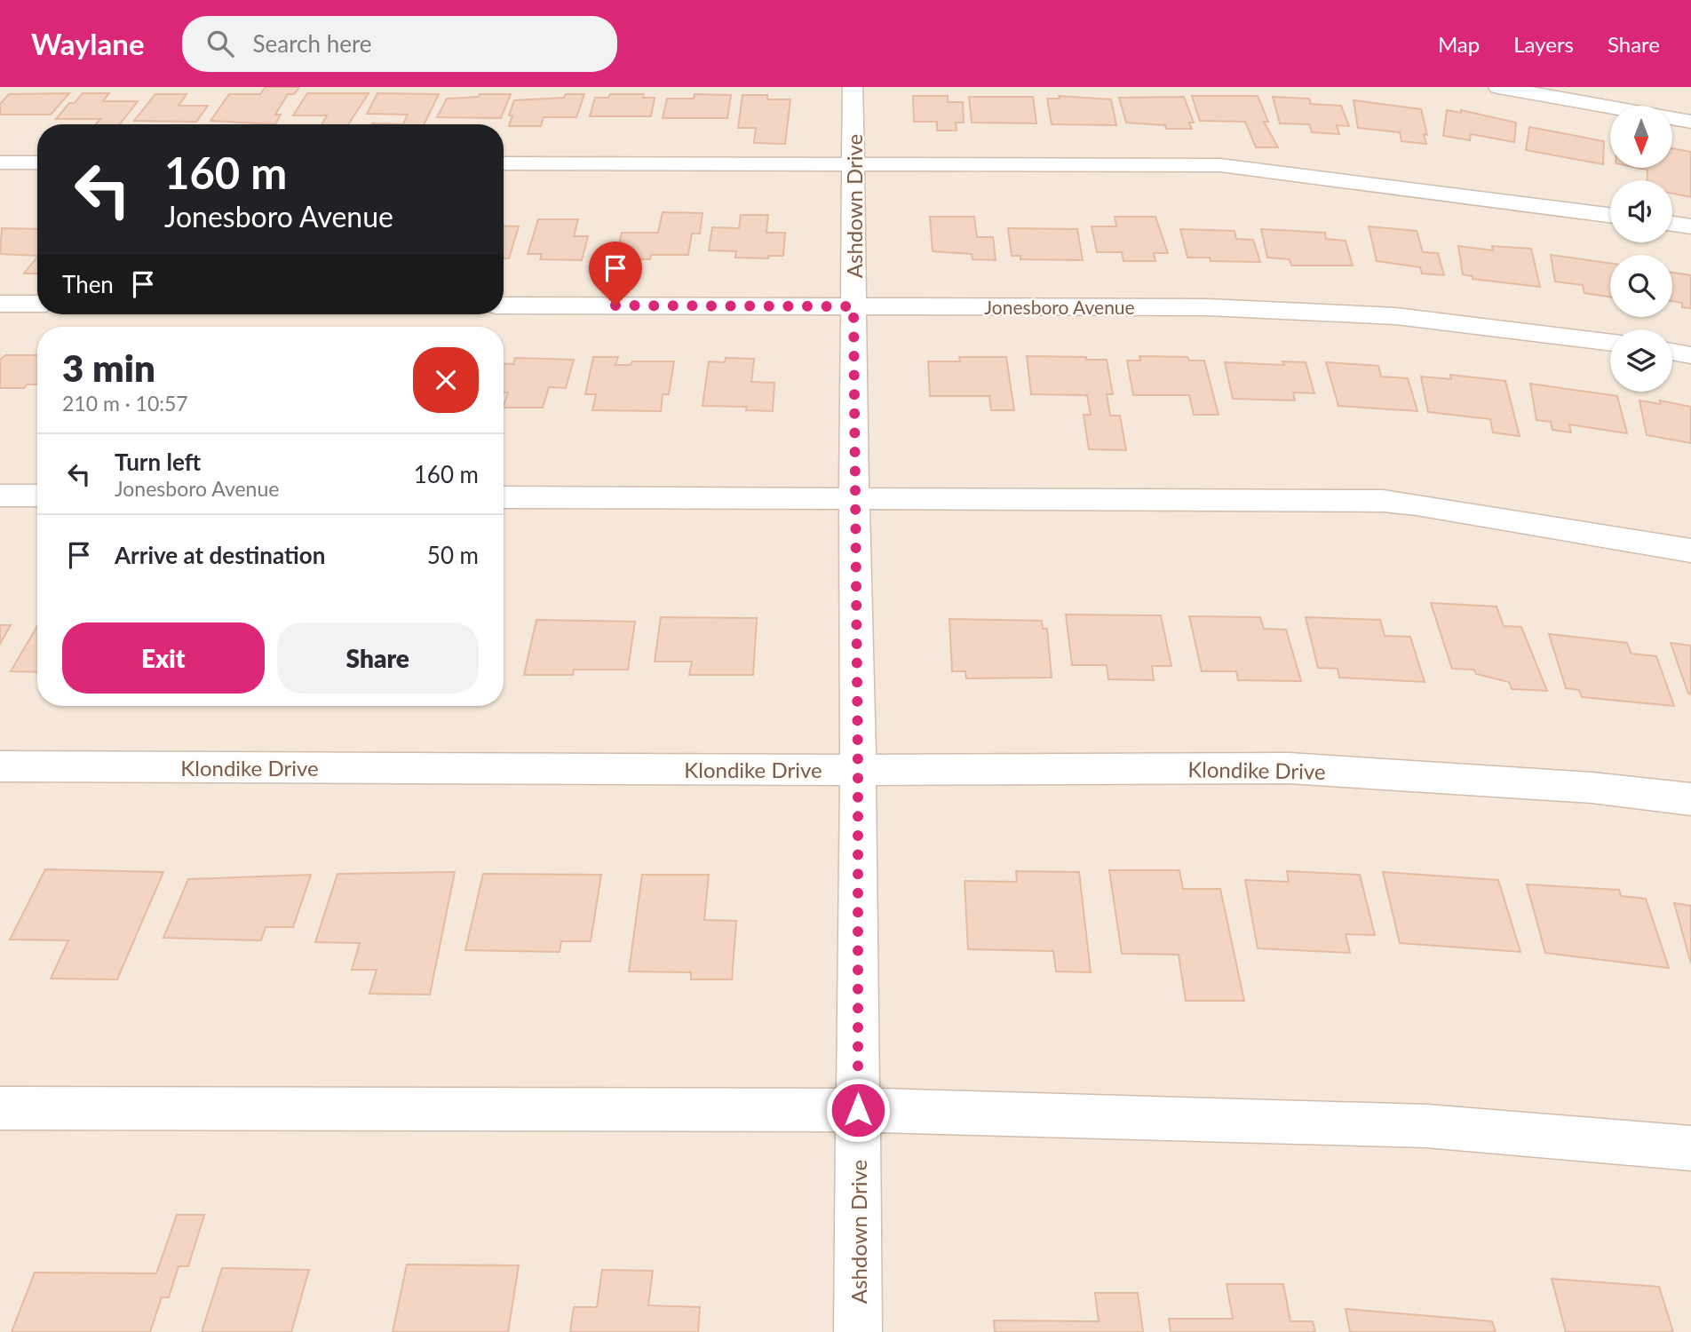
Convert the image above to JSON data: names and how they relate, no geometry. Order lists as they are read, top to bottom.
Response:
{
  "streets": {
    "street": ["Ashdown Drive", "Jonesboro Avenue", "Klondike Drive"]
  },
  "crossings": [
    ["Ashdown Drive", "Jonesboro Avenue"],
    ["Ashdown Drive", "Klondike Drive"]
  ],
  "north": "bottom",
  "page": {
    "header": "Waylane",
    "search": "Search here",
    "nav": ["Map", "Layers", "Share"],
    "turn": ["160 m", "Jonesboro Avenue"],
    "then": "Then",
    "heading": ["3 min", "210 m · 10:57"],
    "list": [
      {
        "name": "Turn left",
        "note": "Jonesboro Avenue",
        "value": "160 m"
      },
      {
        "name": "Arrive at destination",
        "value": "50 m"
      }
    ],
    "buttons": ["Exit", "Share"]
  }
}
